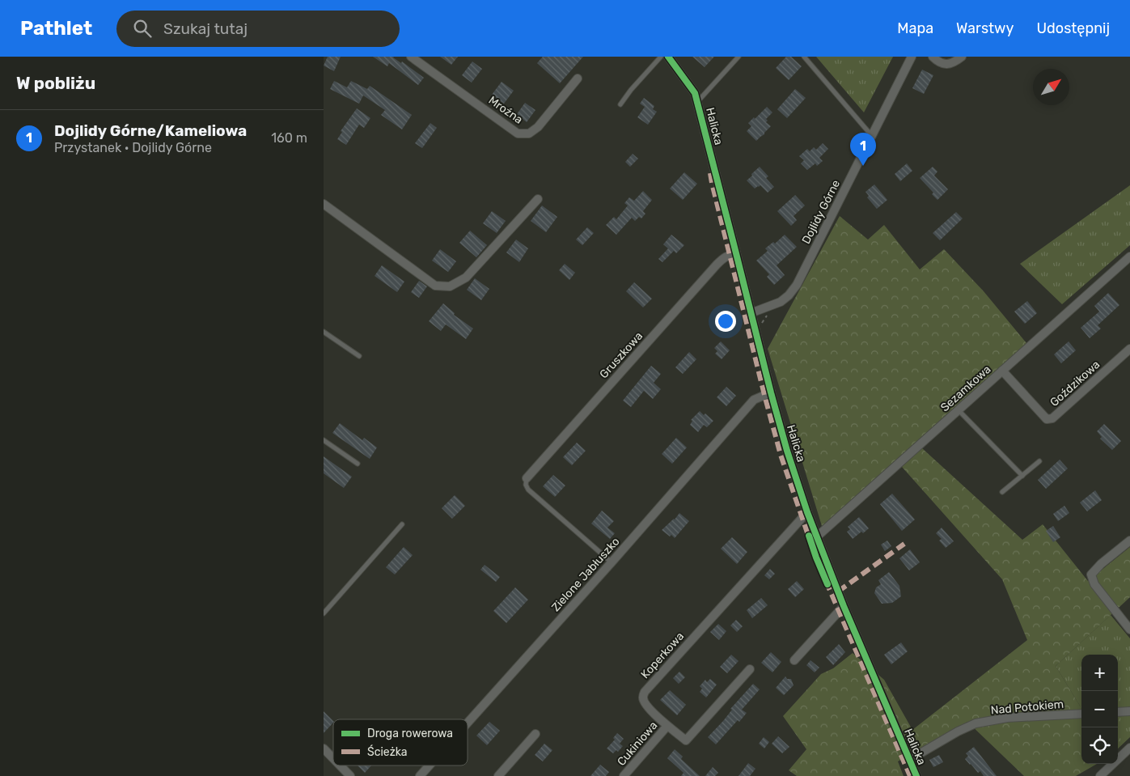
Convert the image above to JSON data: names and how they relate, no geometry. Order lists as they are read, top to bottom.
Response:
{
  "streets": {
    "street": [
      "Mroźna",
      "Halicka",
      "Dojlidy Górne",
      "Gruszkowa",
      "Goździkowa",
      "Sezamkowa",
      "Zielone Jabłuszko",
      "Koperkowa",
      "Nad Potokiem",
      "Cukiniowa"
    ]
  },
  "crossings": [
    ["Halicka", "Dojlidy Górne"],
    ["Halicka", "Gruszkowa"],
    ["Halicka", "Sezamkowa"],
    ["Halicka", "Zielone Jabłuszko"],
    ["Halicka", "Koperkowa"],
    ["Halicka", "Nad Potokiem"],
    ["Goździkowa", "Sezamkowa"],
    ["Koperkowa", "Cukiniowa"]
  ],
  "legend": ["Droga rowerowa", "Ścieżka"],
  "north": "top right",
  "page": {
    "header": "Pathlet",
    "search": "Szukaj tutaj",
    "nav": ["Mapa", "Warstwy", "Udostępnij"],
    "heading": "W pobliżu",
    "list": [
      {
        "mark": "1",
        "name": "Dojlidy Górne/Kameliowa",
        "note": "Przystanek · Dojlidy Górne",
        "value": "160 m"
      }
    ],
    "pins": "1",
    "map_buttons": ["+", "−"]
  }
}
